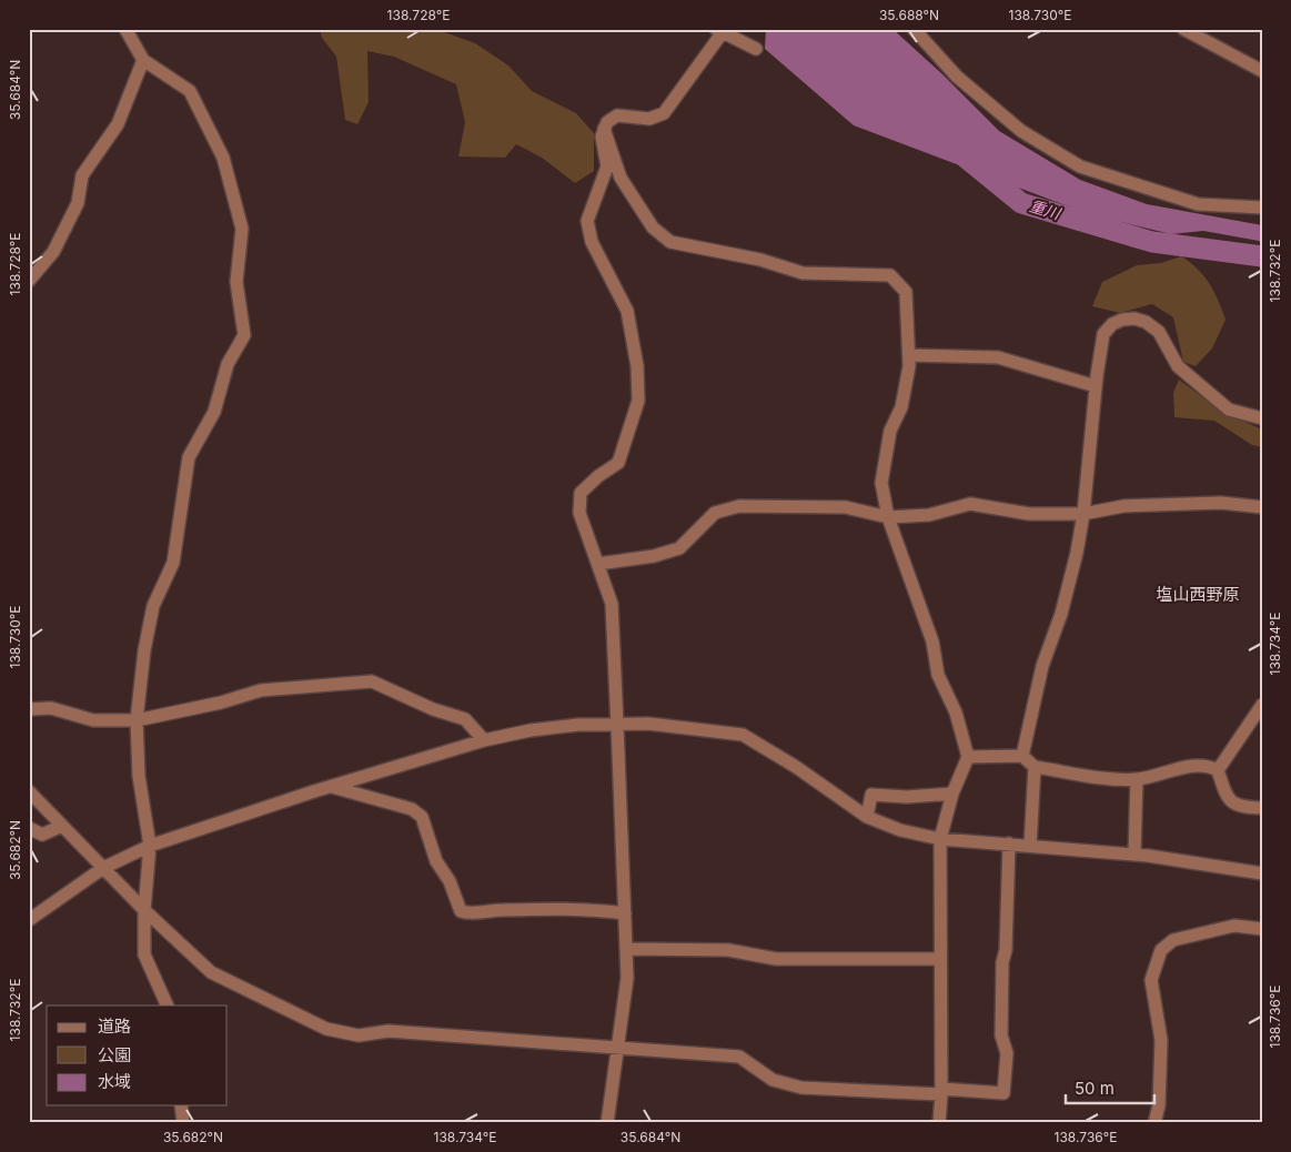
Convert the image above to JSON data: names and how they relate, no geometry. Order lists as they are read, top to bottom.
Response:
{
  "districts": ["塩山西野原"],
  "water": ["重川"],
  "legend": ["道路", "公園", "水域"],
  "scale_bar": "50 m",
  "coordinates": [
    "138.728°E",
    "35.688°N",
    "138.730°E",
    "35.684°N",
    "138.732°E",
    "138.734°E",
    "35.682°N",
    "138.736°E"
  ]
}
